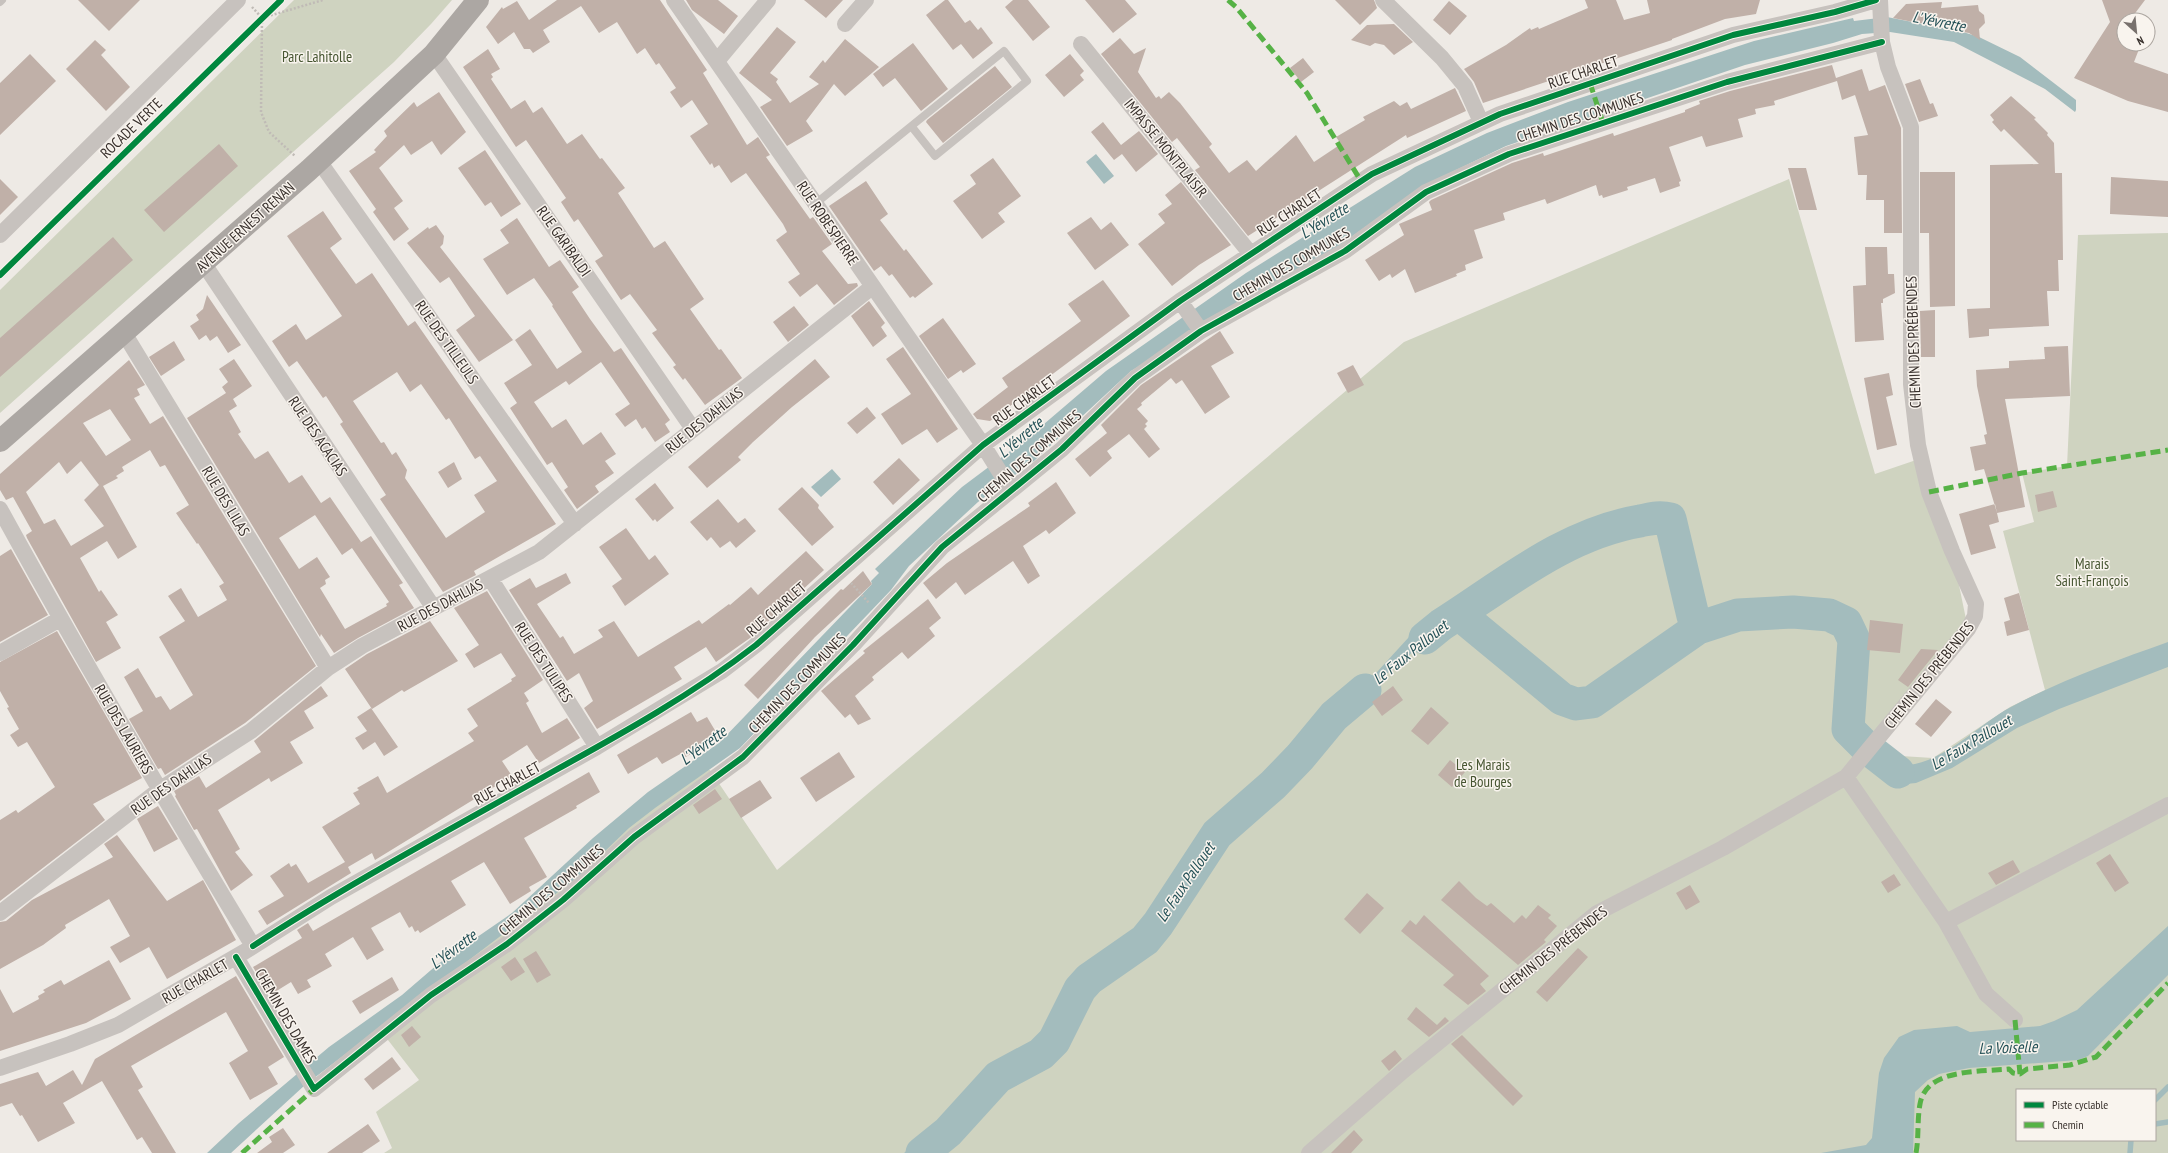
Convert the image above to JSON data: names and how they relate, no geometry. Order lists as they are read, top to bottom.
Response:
{
  "streets": {
    "main road": ["AVENUE ERNEST RENAN"],
    "street": [
      "RUE CHARLET",
      "CHEMIN DES COMMUNES",
      "IMPASSE MONTPLAISIR",
      "RUE ROBESPIERRE",
      "RUE GARIBALDI",
      "RUE DES TILLEULS",
      "CHEMIN DES PRÉBENDES",
      "RUE DES DAHLIAS",
      "RUE DES ACACIAS",
      "RUE DES LILAS",
      "RUE DES TULIPES",
      "RUE DES LAURIERS",
      "CHEMIN DES DAMES"
    ],
    "cycle path": ["ROCADE VERTE"]
  },
  "crossings": [
    ["RUE CHARLET", "IMPASSE MONTPLAISIR"],
    ["RUE CHARLET", "RUE ROBESPIERRE"],
    ["RUE CHARLET", "CHEMIN DES PRÉBENDES"],
    ["RUE CHARLET", "RUE DES TULIPES"],
    ["RUE CHARLET", "RUE DES LAURIERS"],
    ["RUE CHARLET", "CHEMIN DES DAMES"],
    ["CHEMIN DES COMMUNES", "RUE ROBESPIERRE"],
    ["CHEMIN DES COMMUNES", "CHEMIN DES PRÉBENDES"],
    ["CHEMIN DES COMMUNES", "CHEMIN DES DAMES"],
    ["RUE ROBESPIERRE", "RUE DES DAHLIAS"],
    ["AVENUE ERNEST RENAN", "RUE GARIBALDI"],
    ["AVENUE ERNEST RENAN", "RUE DES TILLEULS"],
    ["AVENUE ERNEST RENAN", "RUE DES ACACIAS"],
    ["AVENUE ERNEST RENAN", "RUE DES LILAS"],
    ["RUE GARIBALDI", "RUE DES DAHLIAS"],
    ["RUE DES TILLEULS", "RUE DES DAHLIAS"],
    ["RUE DES DAHLIAS", "RUE DES ACACIAS"],
    ["RUE DES DAHLIAS", "RUE DES LILAS"],
    ["RUE DES DAHLIAS", "RUE DES TULIPES"],
    ["RUE DES DAHLIAS", "RUE DES LAURIERS"]
  ],
  "water": ["L'Yévrette", "Le Faux Pallouet", "La Voiselle"],
  "parks": ["Parc Lahitolle", "Marais Saint-François", "Les Marais de Bourges"],
  "legend": ["Piste cyclable", "Chemin"],
  "north": "bottom right"
}
